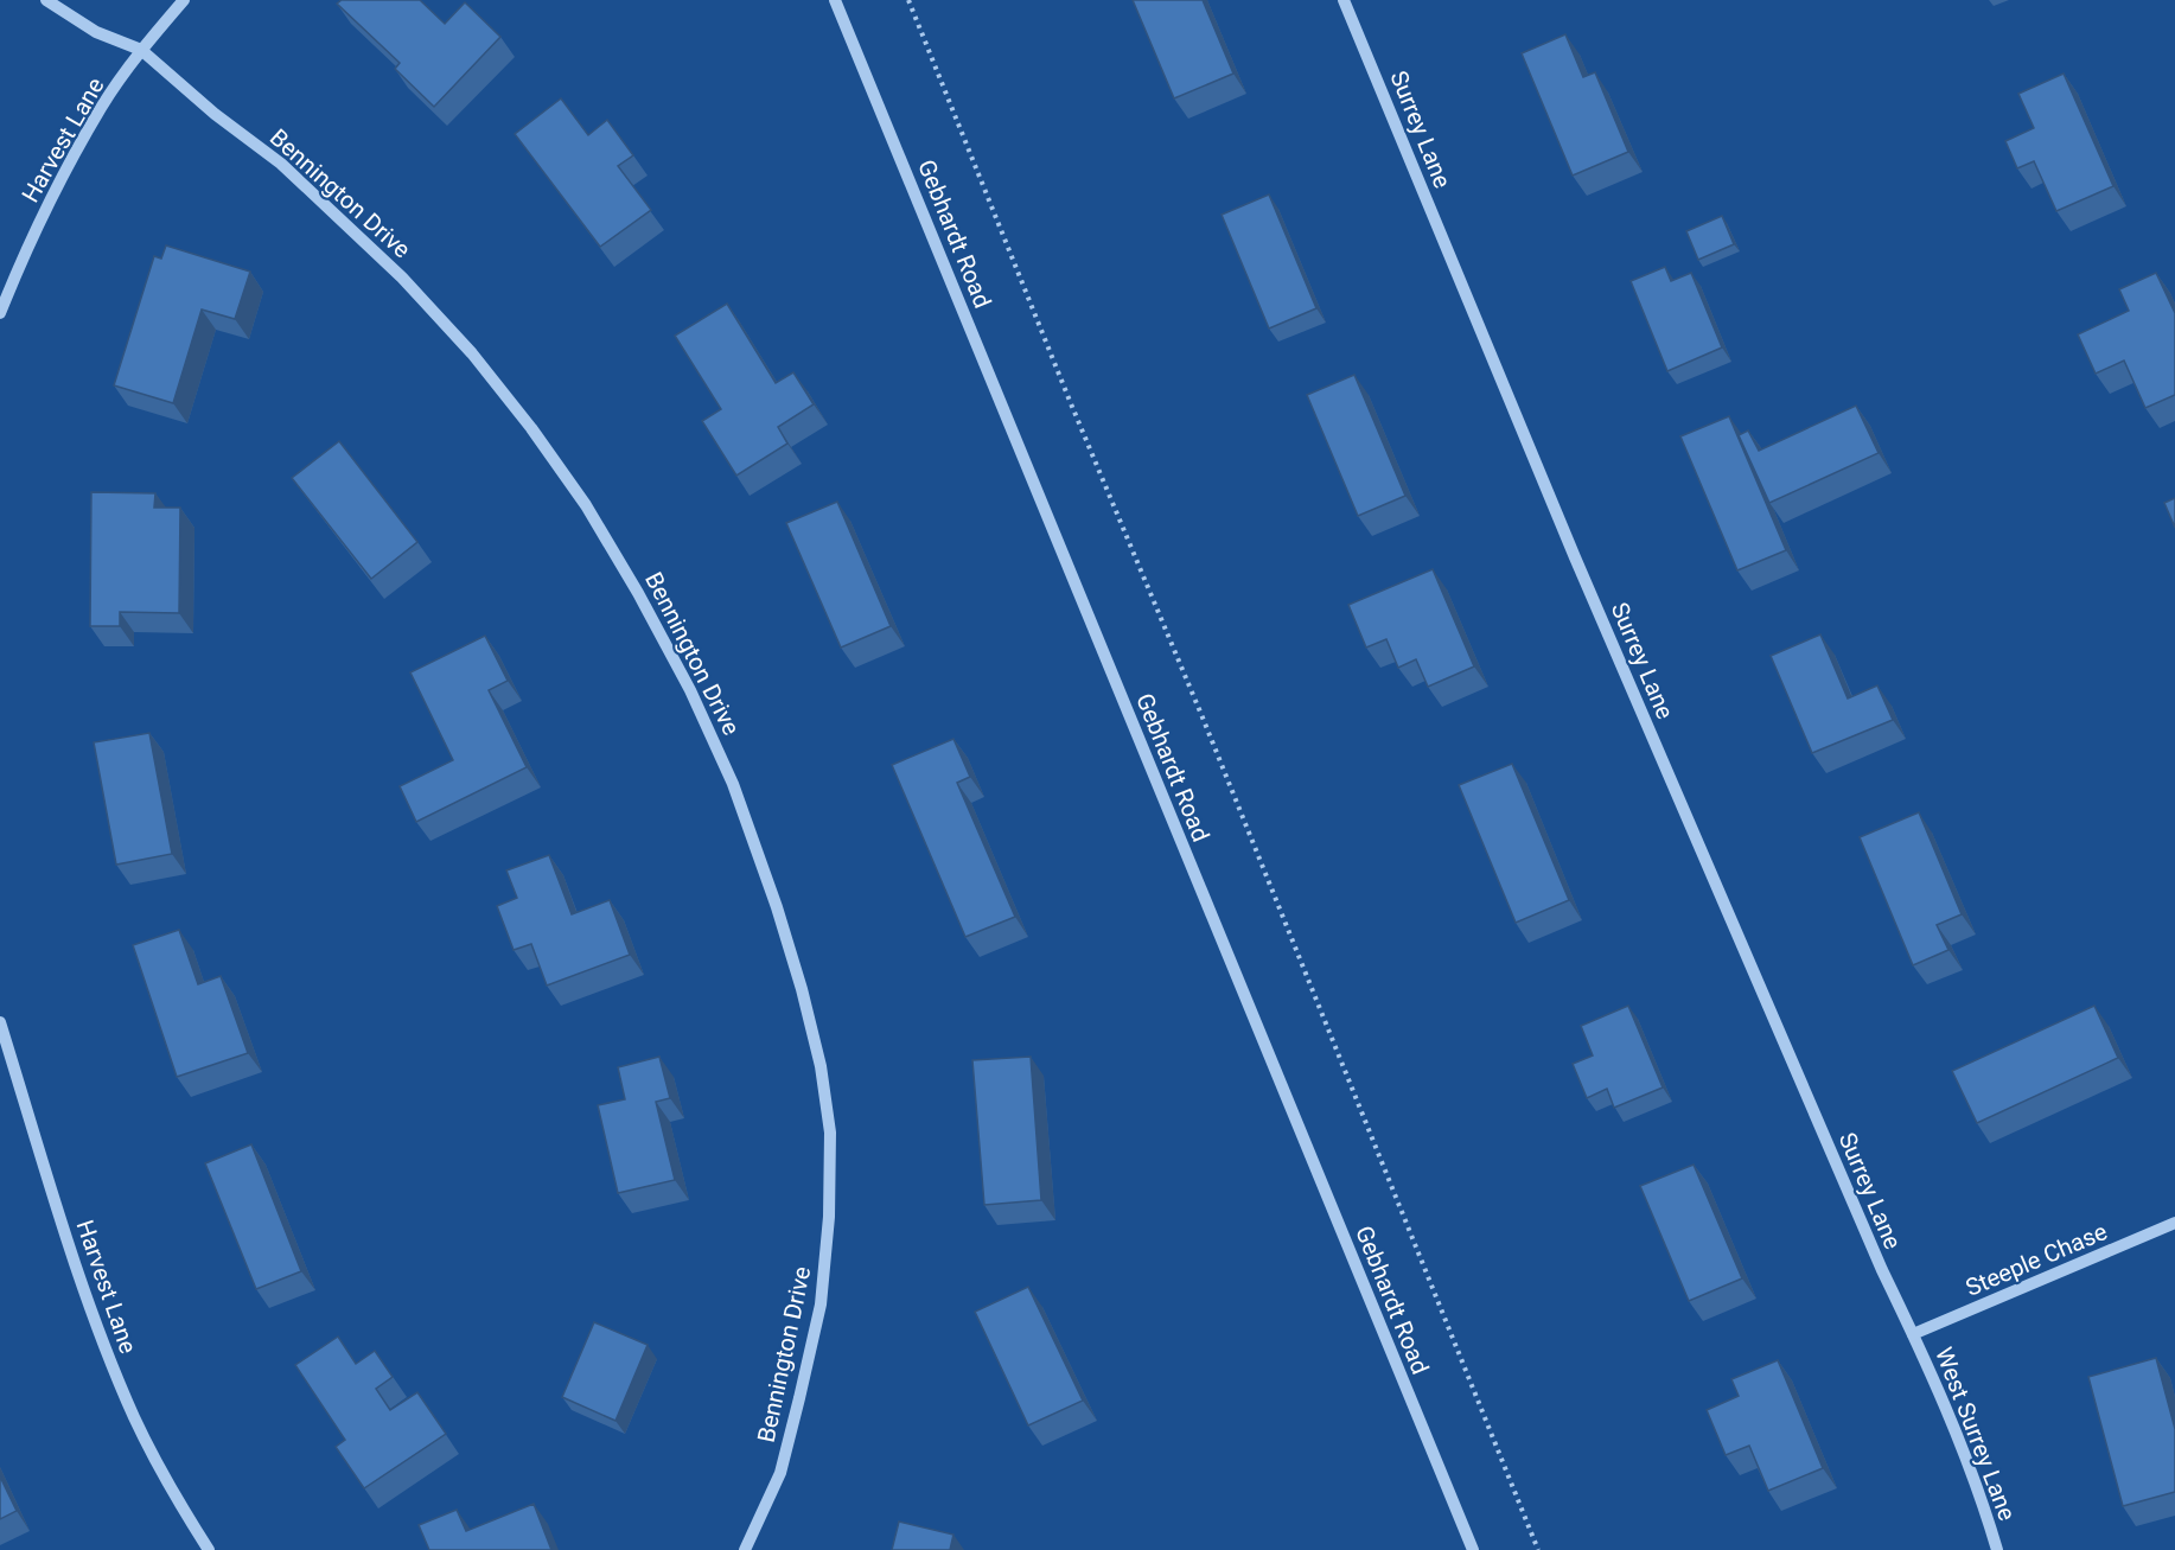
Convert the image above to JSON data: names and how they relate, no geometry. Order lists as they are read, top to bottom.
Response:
{
  "streets": {
    "street": [
      "Surrey Lane",
      "Harvest Lane",
      "Bennington Drive",
      "Gebhardt Road",
      "Steeple Chase",
      "West Surrey Lane"
    ]
  },
  "crossings": [
    ["Surrey Lane", "Steeple Chase"],
    ["Surrey Lane", "West Surrey Lane"],
    ["Harvest Lane", "Bennington Drive"],
    ["Steeple Chase", "West Surrey Lane"]
  ]
}
